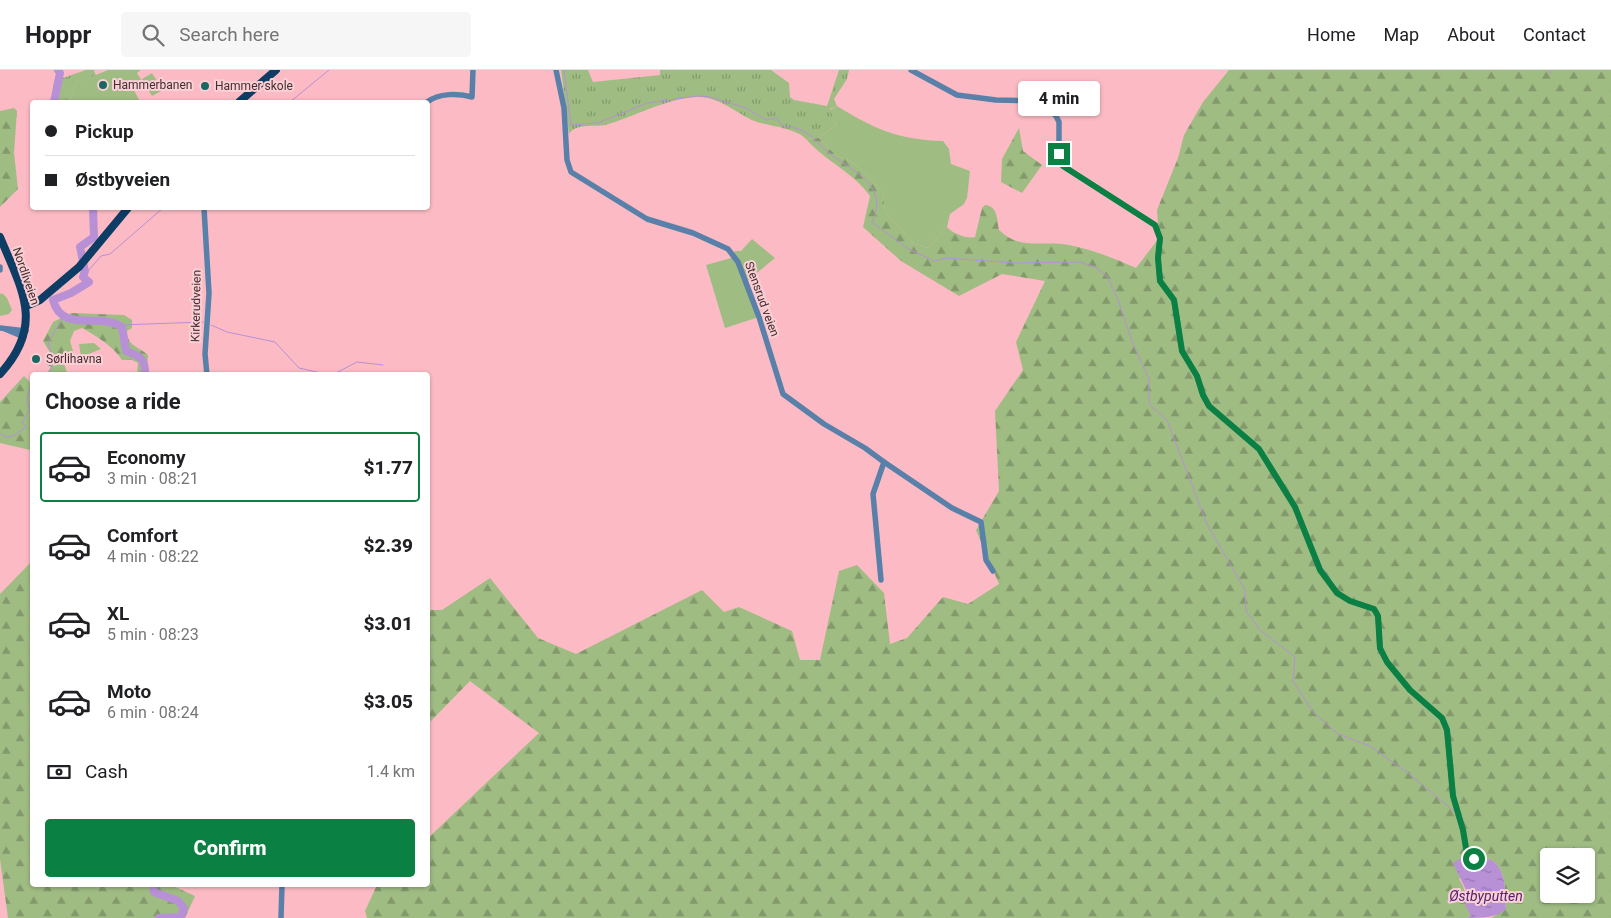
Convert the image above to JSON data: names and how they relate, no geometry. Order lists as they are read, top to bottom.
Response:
{
  "streets": {
    "main road": ["Nordliveien"],
    "street": ["Stensrud veien", "Kirkerudveien"]
  },
  "water": ["Østbyputten"],
  "places": ["Hammerbanen", "Hammer skole", "Sørlihavna"],
  "page": {
    "header": "Hoppr",
    "search": "Search here",
    "nav": [
      "Home",
      "Map",
      "About",
      "Contact"
    ],
    "bubble": "4 min",
    "banner": ["Pickup", "Østbyveien"],
    "heading": "Choose a ride",
    "list": [
      {
        "name": "Economy",
        "note": "3 min · 08:21",
        "value": "$1.77"
      },
      {
        "name": "Comfort",
        "note": "4 min · 08:22",
        "value": "$2.39"
      },
      {
        "name": "XL",
        "note": "5 min · 08:23",
        "value": "$3.01"
      },
      {
        "name": "Moto",
        "note": "6 min · 08:24",
        "value": "$3.05"
      }
    ],
    "pay": ["Cash", "1.4 km"],
    "buttons": "Confirm"
  }
}
